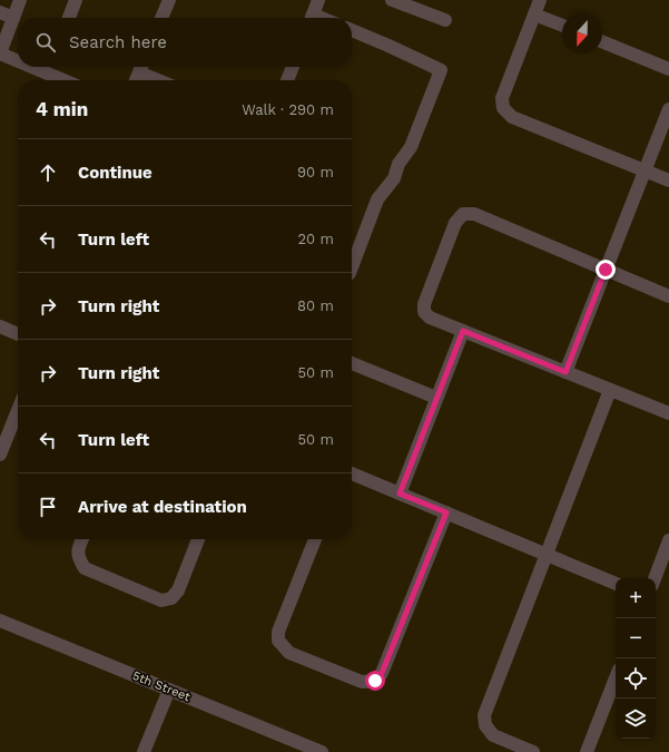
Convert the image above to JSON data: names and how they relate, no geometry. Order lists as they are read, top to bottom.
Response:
{
  "streets": {
    "street": ["5th Street"]
  },
  "north": "bottom",
  "page": {
    "search": "Search here",
    "heading": ["4 min", "Walk · 290 m"],
    "list": [
      ["Continue", "90 m"],
      ["Turn left", "20 m"],
      ["Turn right", "80 m"],
      ["Turn right", "50 m"],
      ["Turn left", "50 m"],
      "Arrive at destination"
    ],
    "map_buttons": ["+", "−"]
  }
}
